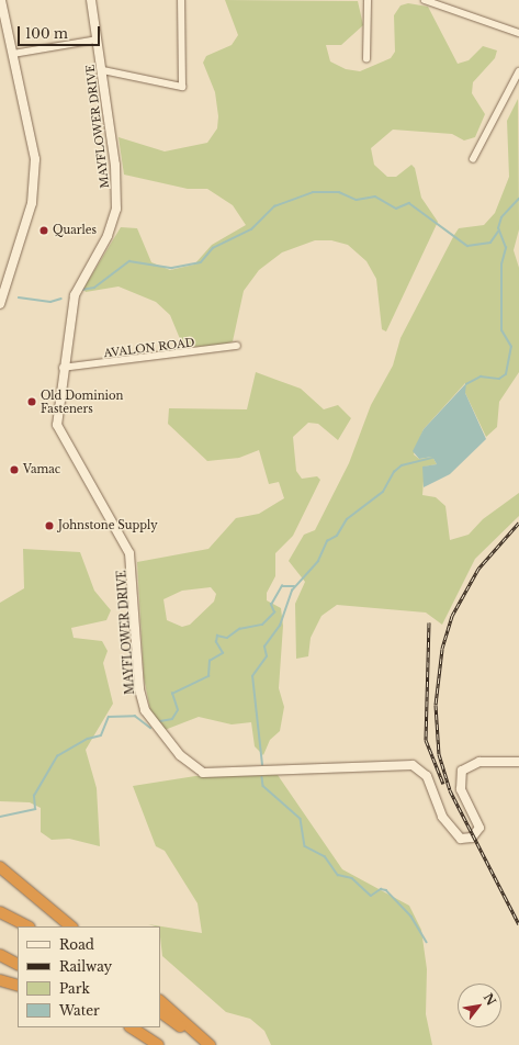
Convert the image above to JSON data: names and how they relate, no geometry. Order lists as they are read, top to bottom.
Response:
{
  "streets": {
    "street": ["MAYFLOWER DRIVE", "AVALON ROAD"]
  },
  "crossings": [
    ["MAYFLOWER DRIVE", "AVALON ROAD"]
  ],
  "places": [
    "Quarles",
    "Old Dominion Fasteners",
    "Vamac",
    "Johnstone Supply"
  ],
  "legend": [
    "Road",
    "Railway",
    "Park",
    "Water"
  ],
  "scale_bar": "100 m",
  "north": "top right"
}
